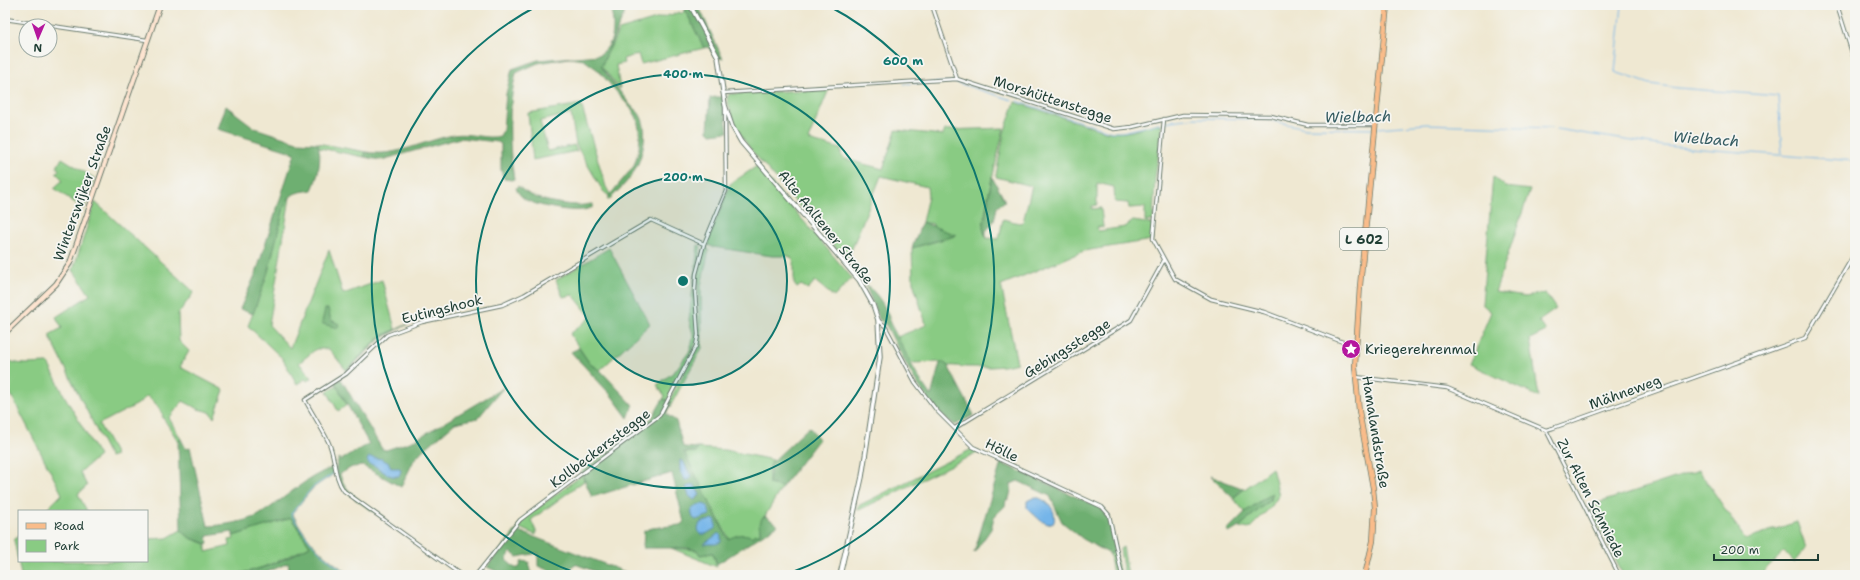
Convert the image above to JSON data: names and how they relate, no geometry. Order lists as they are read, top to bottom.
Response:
{
  "streets": {
    "main road": ["Winterswijker Straße", "L 602", "Hamalandstraße"],
    "street": [
      "Morshüttenstegge",
      "Alte Aaltener Straße",
      "Eutingshook",
      "Gebingsstegge",
      "Mähneweg",
      "Kollbeckersstegge",
      "Hölle",
      "Zur Alten Schmiede"
    ]
  },
  "crossings": [
    ["Morshüttenstegge", "Alte Aaltener Straße"],
    ["Morshüttenstegge", "Hamalandstraße"],
    ["Alte Aaltener Straße", "Kollbeckersstegge"],
    ["Alte Aaltener Straße", "Hölle"],
    ["Eutingshook", "Kollbeckersstegge"],
    ["Gebingsstegge", "Hölle"],
    ["Mähneweg", "Zur Alten Schmiede"]
  ],
  "water": ["Wielbach"],
  "places": {
    "place": ["Kriegerehrenmal"]
  },
  "legend": ["Road", "Park"],
  "scale_bar": "200 m",
  "north": "bottom",
  "rings": ["600 m", "400 m", "200 m"]
}
